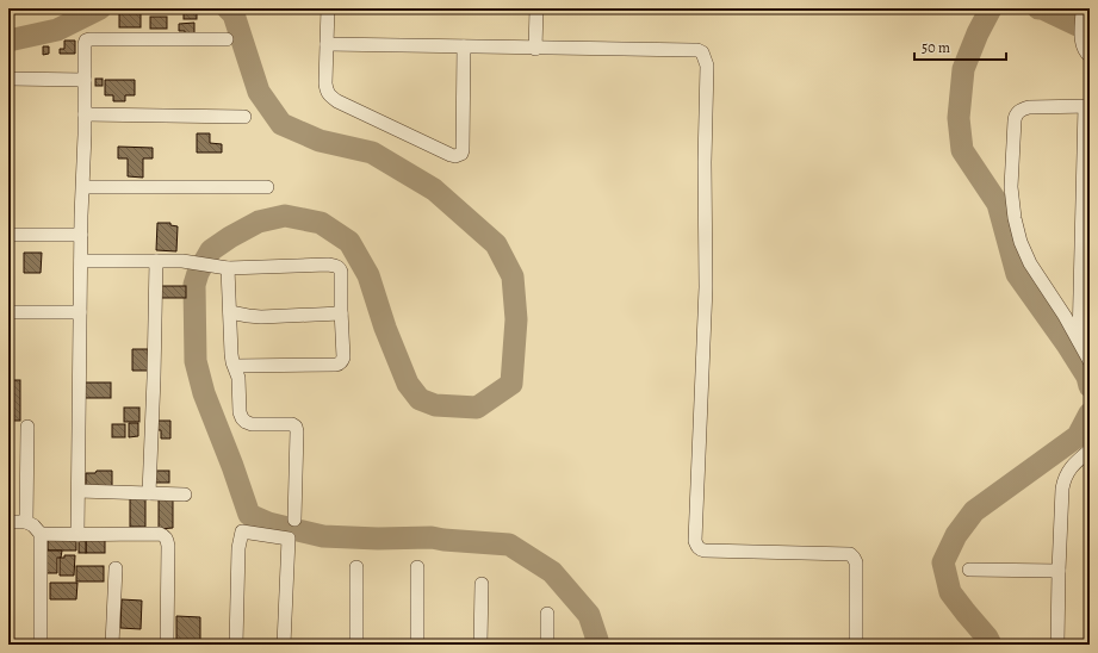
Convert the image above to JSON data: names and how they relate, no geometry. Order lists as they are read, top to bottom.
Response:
{
  "scale_bar": "50 m"
}
